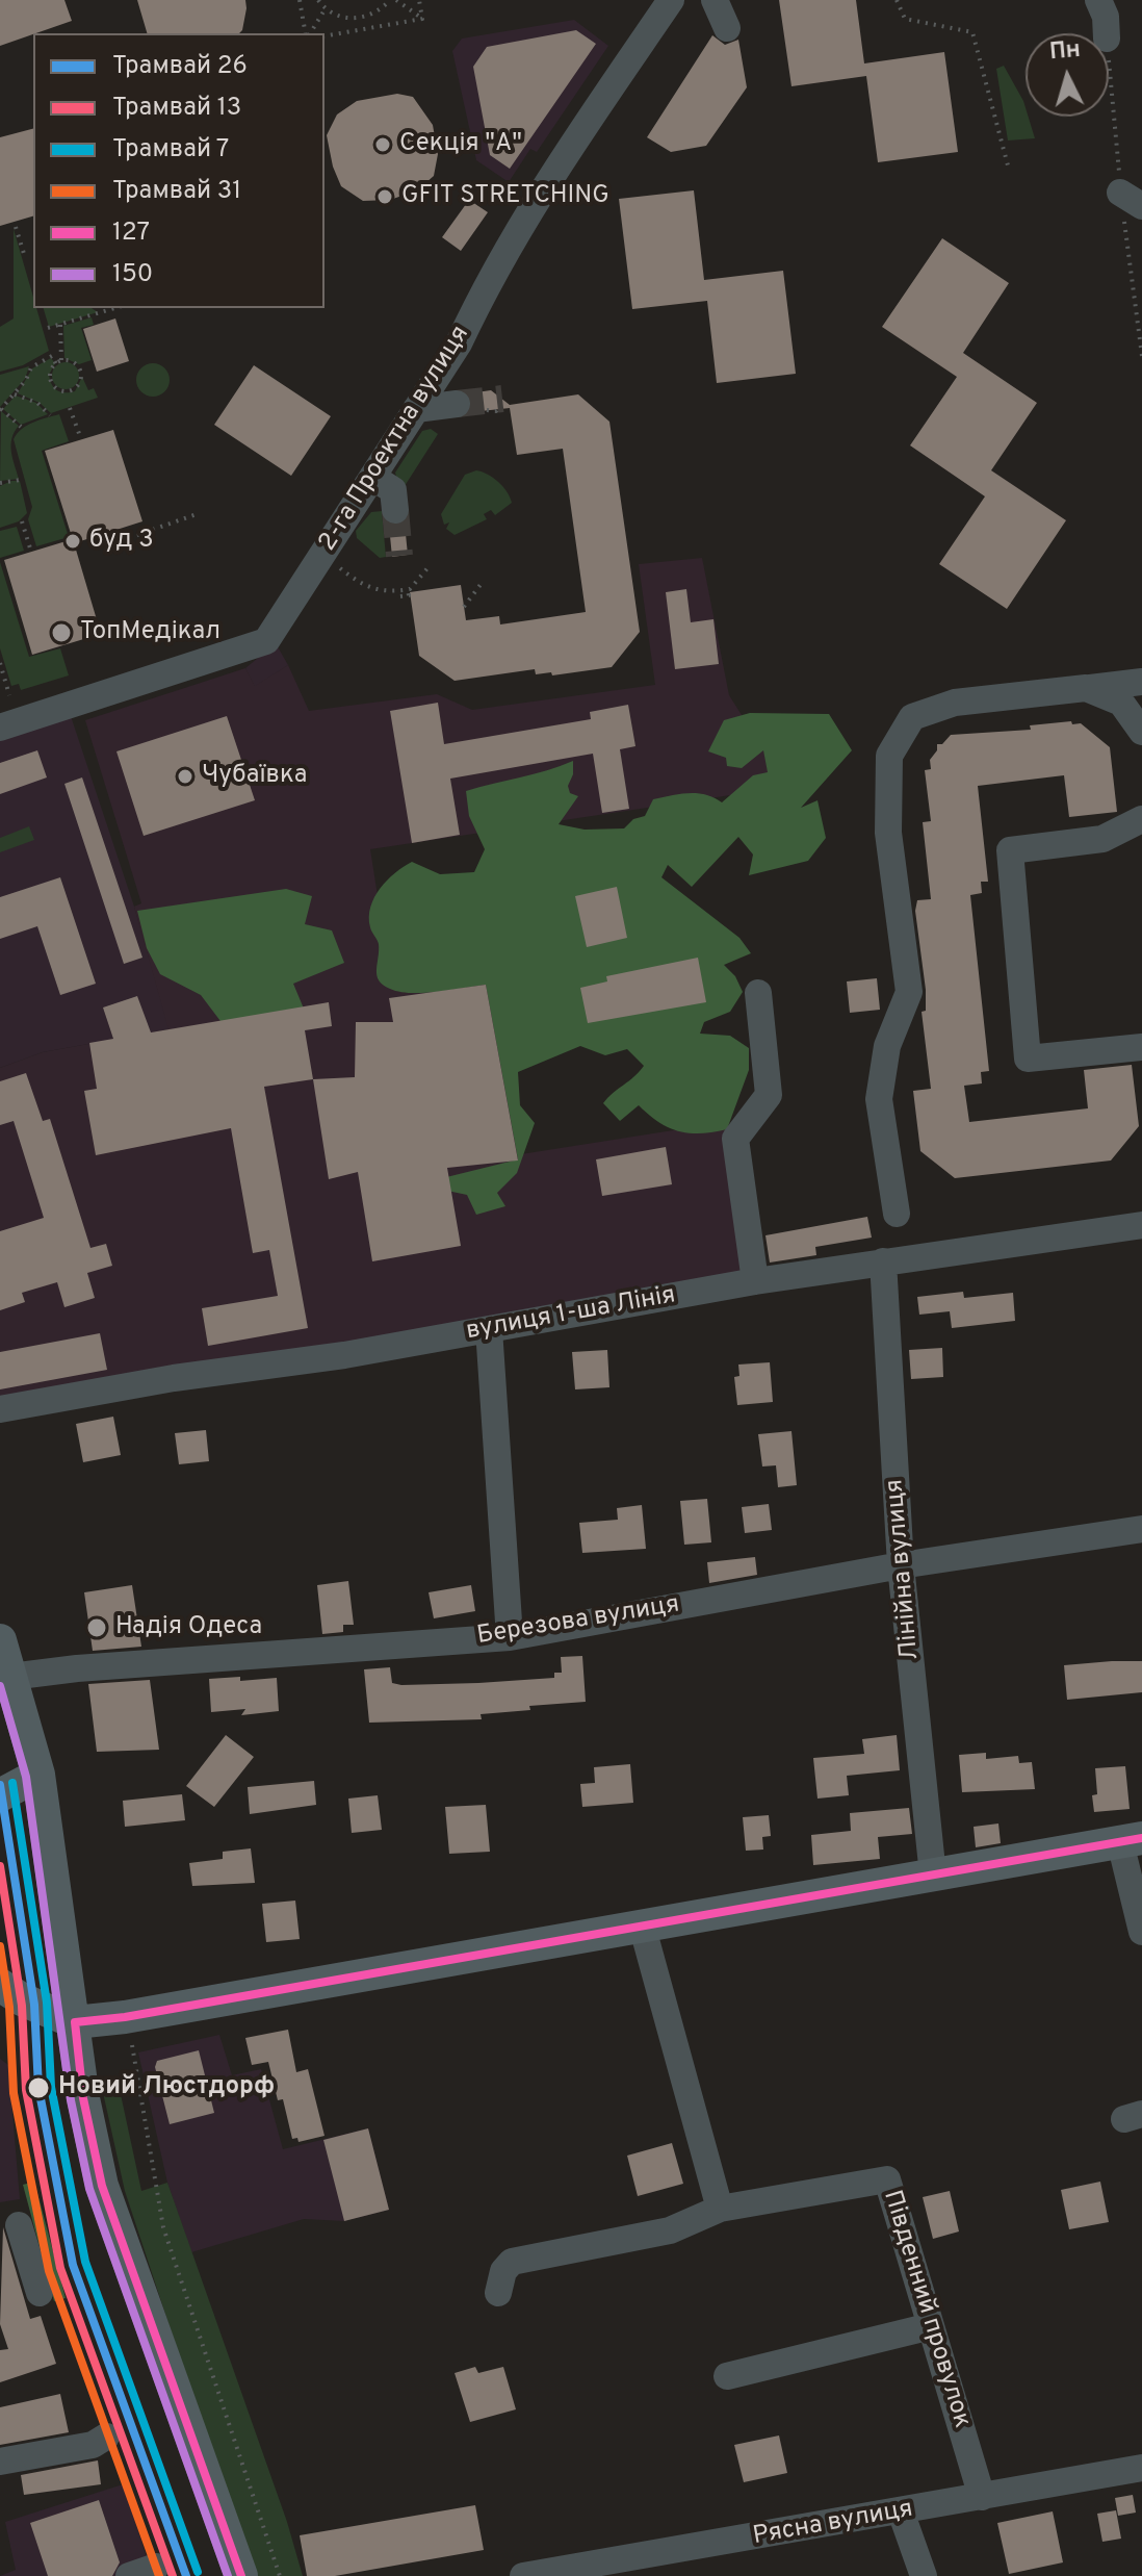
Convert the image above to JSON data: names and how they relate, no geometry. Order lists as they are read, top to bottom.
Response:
{
  "streets": {
    "street": [
      "2-га Проектна вулиця",
      "вулиця 1-ша Лінія",
      "Лінійна вулиця",
      "Березова вулиця",
      "Південний провулок",
      "Рясна вулиця"
    ]
  },
  "crossings": [
    ["вулиця 1-ша Лінія", "Лінійна вулиця"],
    ["Лінійна вулиця", "Березова вулиця"],
    ["Південний провулок", "Рясна вулиця"]
  ],
  "places": [
    "Секція \"А\"",
    "GFIT STRETCHING",
    "буд 3",
    "ТопМедікал",
    "Чубаївка",
    "Надія Одеса",
    "Новий Люстдорф"
  ],
  "lines": [
    "transit line 150",
    "tram line 7",
    "tram line 26",
    "transit line 127",
    "tram line 13",
    "tram line 31"
  ],
  "legend": [
    "Трамвай 26",
    "Трамвай 13",
    "Трамвай 7",
    "Трамвай 31",
    "127",
    "150"
  ],
  "north": "top"
}
